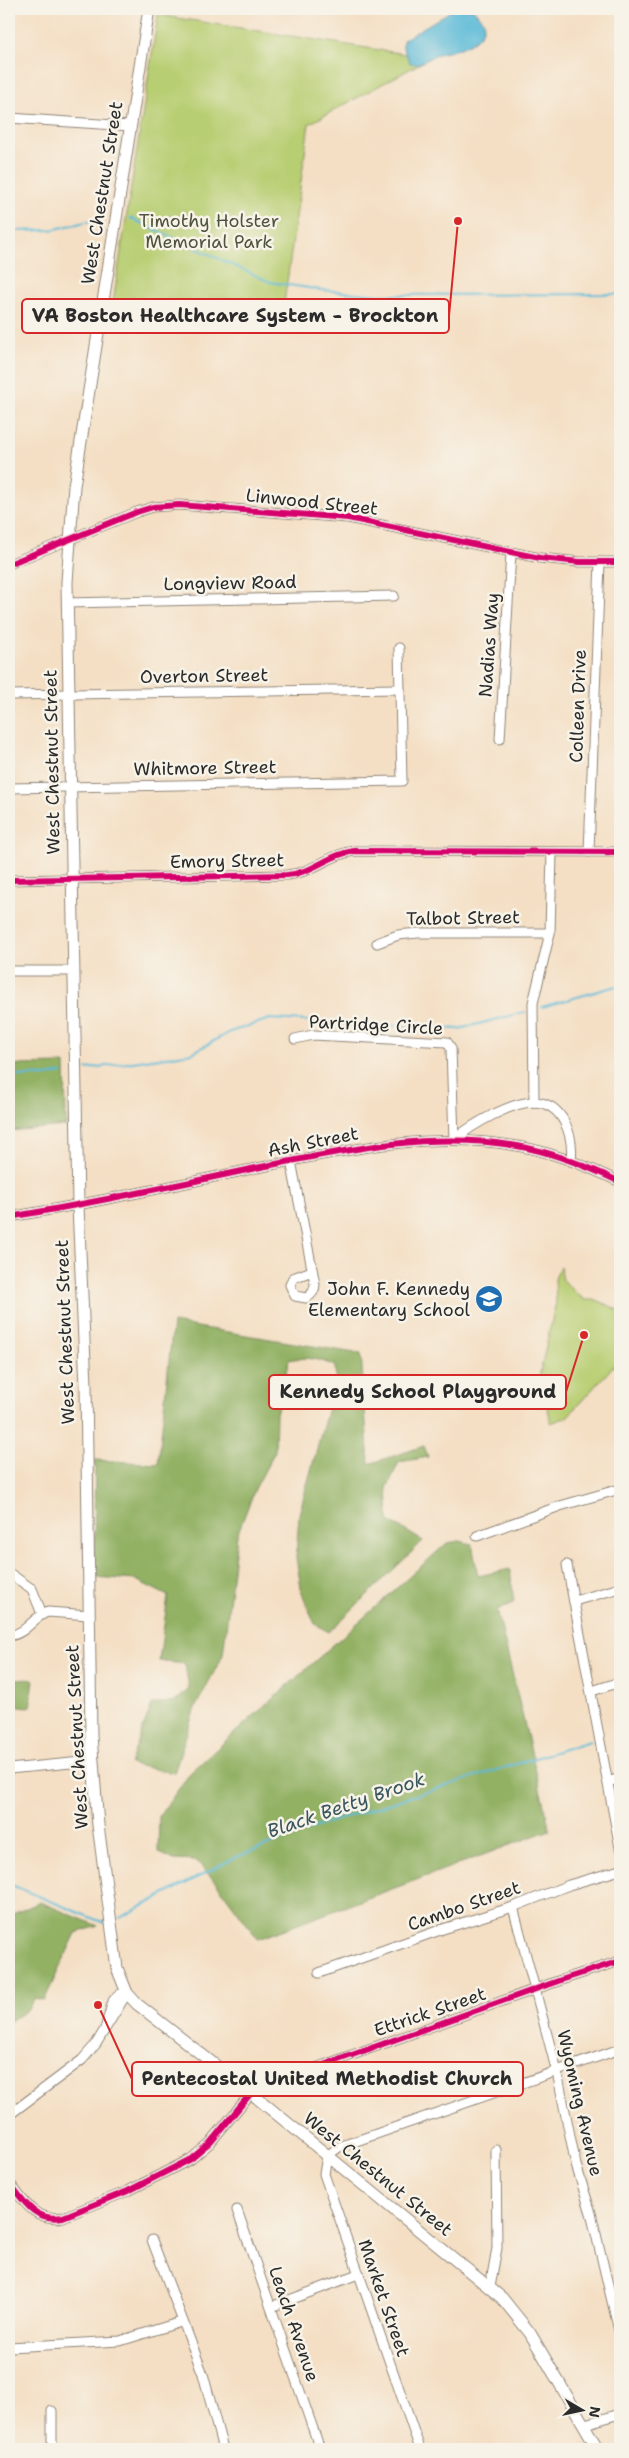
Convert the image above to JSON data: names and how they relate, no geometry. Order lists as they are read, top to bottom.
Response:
{
  "streets": {
    "main road": ["West Chestnut Street"],
    "street": [
      "Linwood Street",
      "Longview Road",
      "Nadias Way",
      "Overton Street",
      "Colleen Drive",
      "Whitmore Street",
      "Emory Street",
      "Talbot Street",
      "Partridge Circle",
      "Ash Street",
      "Cambo Street",
      "Ettrick Street",
      "Wyoming Avenue",
      "Market Street",
      "Leach Avenue"
    ]
  },
  "crossings": [
    ["West Chestnut Street", "Linwood Street"],
    ["West Chestnut Street", "Longview Road"],
    ["West Chestnut Street", "Overton Street"],
    ["West Chestnut Street", "Whitmore Street"],
    ["West Chestnut Street", "Emory Street"],
    ["West Chestnut Street", "Ash Street"],
    ["West Chestnut Street", "Ettrick Street"],
    ["West Chestnut Street", "Market Street"],
    ["Linwood Street", "Nadias Way"],
    ["Linwood Street", "Colleen Drive"],
    ["Overton Street", "Whitmore Street"],
    ["Colleen Drive", "Emory Street"],
    ["Partridge Circle", "Ash Street"],
    ["Cambo Street", "Wyoming Avenue"],
    ["Ettrick Street", "Wyoming Avenue"]
  ],
  "water": ["Black Betty Brook"],
  "parks": ["Timothy Holster Memorial Park"],
  "places": {
    "other": ["VA Boston Healthcare System - Brockton", "Kennedy School Playground", "Pentecostal United Methodist Church"],
    "school or university": ["John F. Kennedy Elementary School"]
  },
  "north": "right"
}
